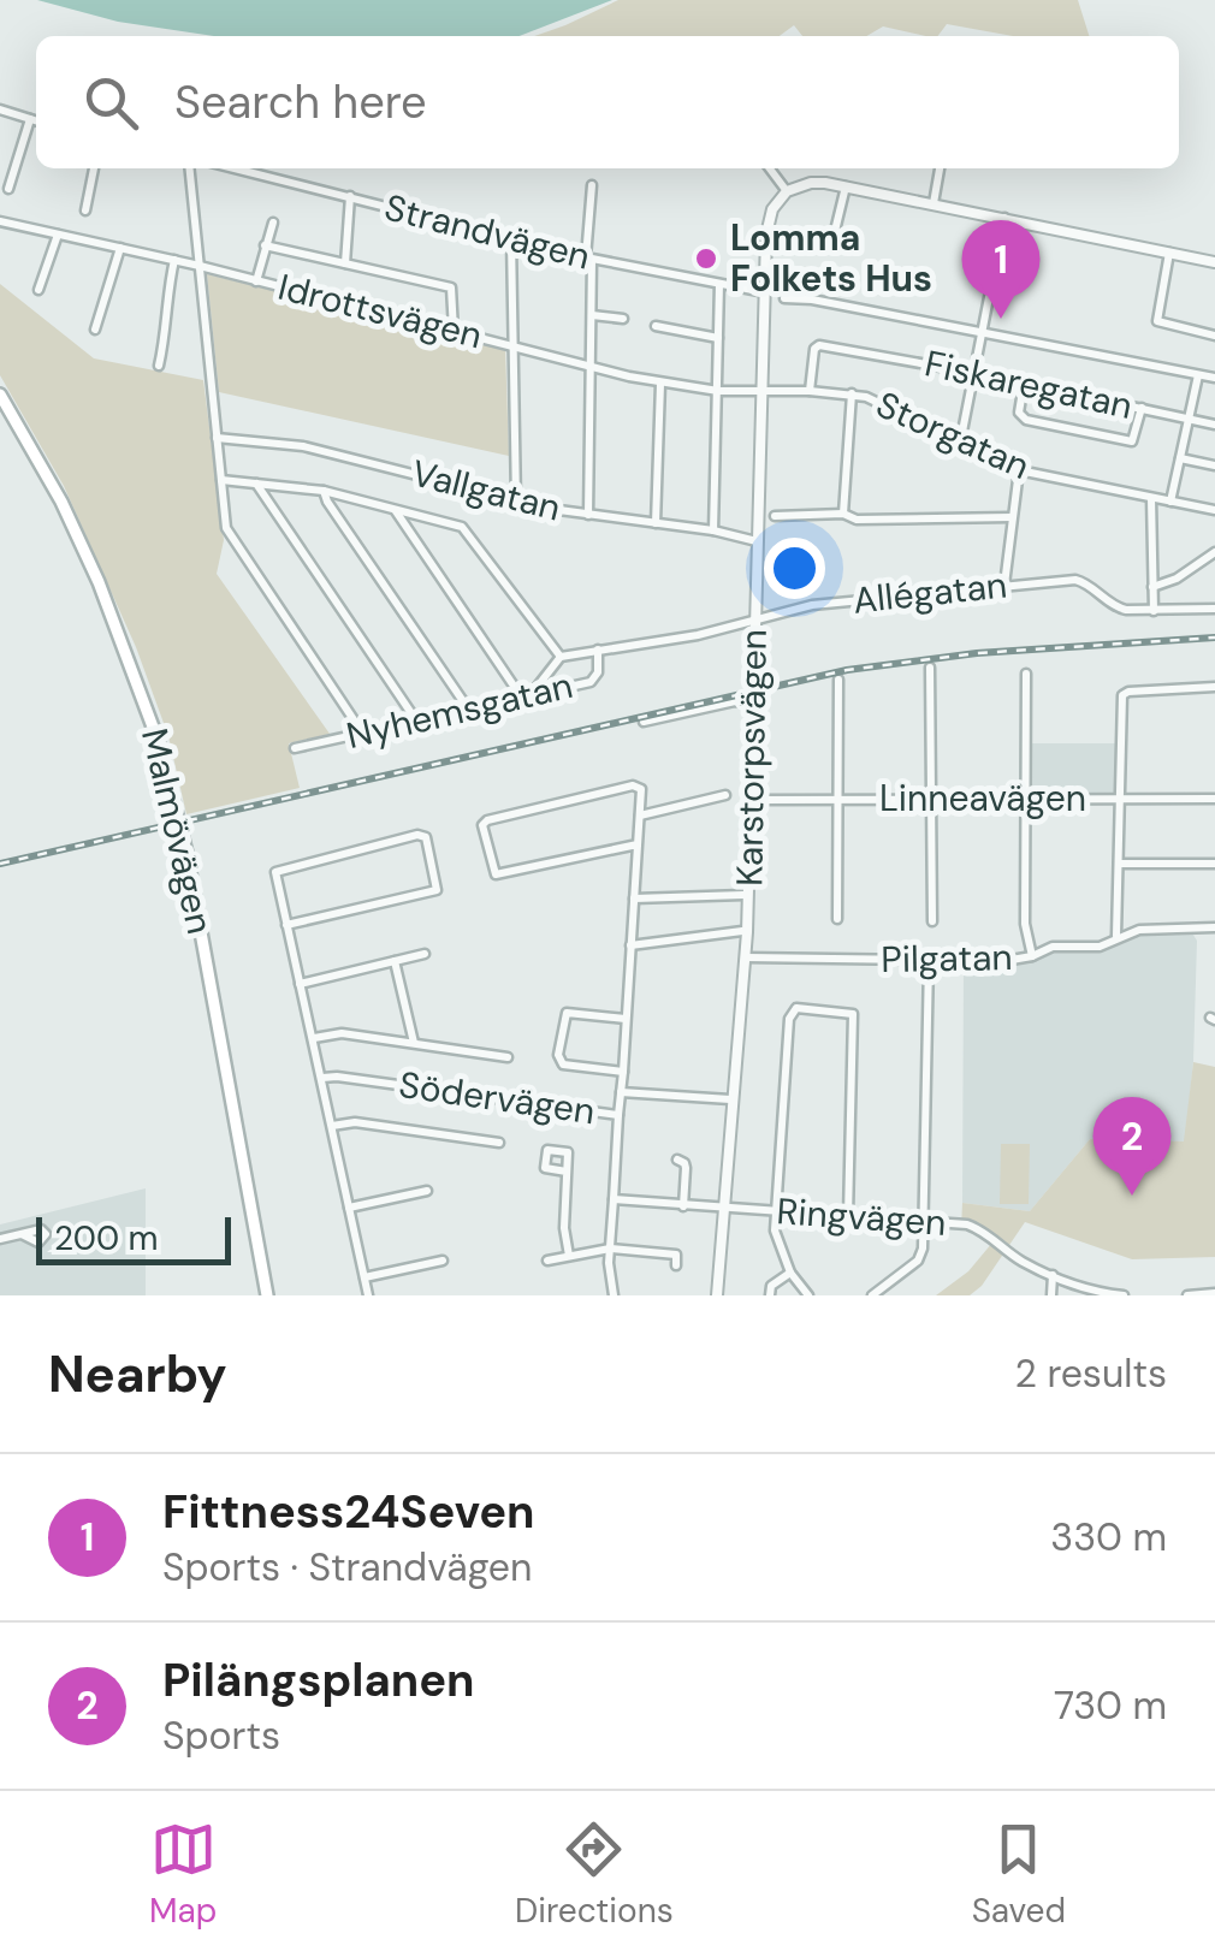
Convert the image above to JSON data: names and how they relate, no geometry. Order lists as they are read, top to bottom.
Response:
{
  "streets": {
    "main road": ["Malmövägen"],
    "street": [
      "Strandvägen",
      "Idrottsvägen",
      "Fiskaregatan",
      "Storgatan",
      "Vallgatan",
      "Allégatan",
      "Nyhemsgatan",
      "Karstorpsvägen",
      "Linneavägen",
      "Pilgatan",
      "Södervägen",
      "Ringvägen"
    ]
  },
  "crossings": [
    ["Strandvägen", "Karstorpsvägen"],
    ["Idrottsvägen", "Storgatan"],
    ["Idrottsvägen", "Karstorpsvägen"],
    ["Fiskaregatan", "Storgatan"],
    ["Storgatan", "Karstorpsvägen"],
    ["Vallgatan", "Karstorpsvägen"],
    ["Allégatan", "Nyhemsgatan"],
    ["Allégatan", "Karstorpsvägen"],
    ["Karstorpsvägen", "Linneavägen"],
    ["Karstorpsvägen", "Pilgatan"],
    ["Karstorpsvägen", "Ringvägen"]
  ],
  "places": ["Lomma Folkets Hus"],
  "scale_bar": "200 m",
  "page": {
    "search": "Search here",
    "pins": ["1", "2"],
    "scale": "200 m",
    "heading": ["Nearby", "2 results"],
    "list": [
      {
        "mark": "1",
        "name": "Fittness24Seven",
        "note": "Sports · Strandvägen",
        "value": "330 m"
      },
      {
        "mark": "2",
        "name": "Pilängsplanen",
        "note": "Sports",
        "value": "730 m"
      }
    ],
    "nav": ["Map", "Directions", "Saved"]
  }
}
